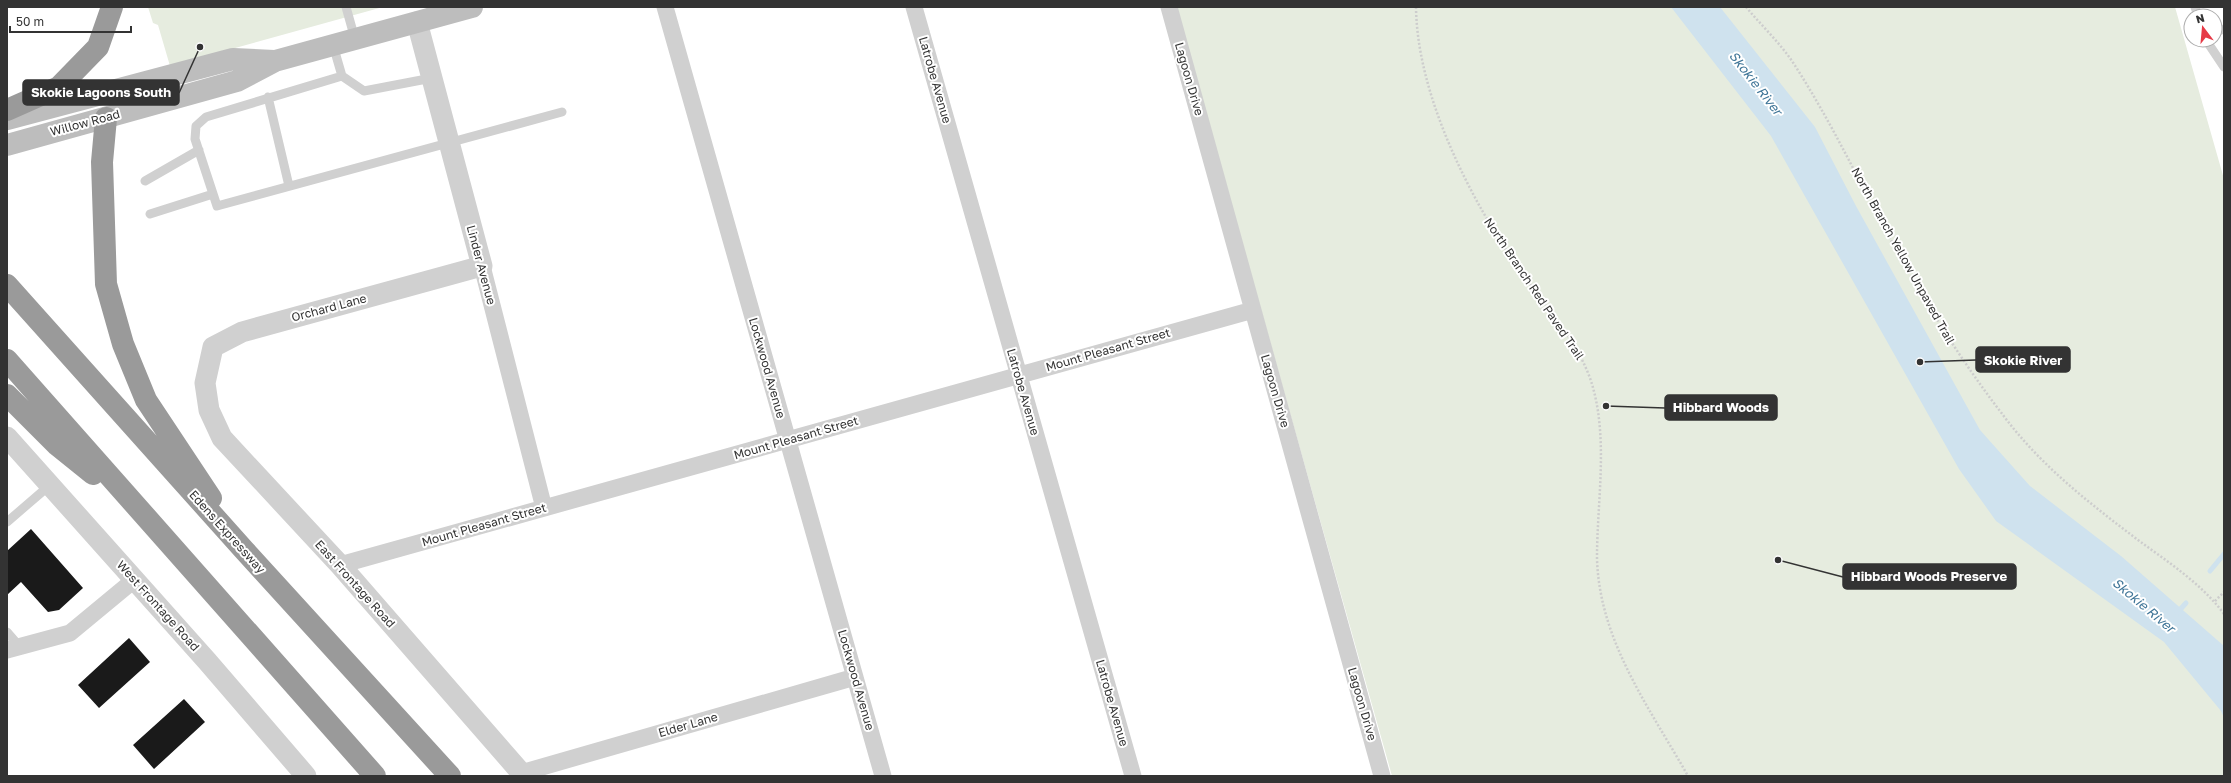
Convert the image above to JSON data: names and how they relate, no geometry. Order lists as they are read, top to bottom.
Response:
{
  "streets": {
    "highway": ["Edens Expressway"],
    "main road": ["Willow Road"],
    "street": [
      "Lagoon Drive",
      "Latrobe Avenue",
      "Linder Avenue",
      "Orchard Lane",
      "Mount Pleasant Street",
      "Lockwood Avenue",
      "East Frontage Road",
      "West Frontage Road",
      "Elder Lane"
    ],
    "path": ["North Branch Yellow Unpaved Trail", "North Branch Red Paved Trail"]
  },
  "crossings": [
    ["Lagoon Drive", "Mount Pleasant Street"],
    ["Latrobe Avenue", "Mount Pleasant Street"],
    ["Willow Road", "Linder Avenue"],
    ["Linder Avenue", "Orchard Lane"],
    ["Linder Avenue", "Mount Pleasant Street"],
    ["Orchard Lane", "East Frontage Road"],
    ["Mount Pleasant Street", "Lockwood Avenue"],
    ["Mount Pleasant Street", "East Frontage Road"],
    ["Lockwood Avenue", "Elder Lane"],
    ["East Frontage Road", "Elder Lane"]
  ],
  "water": ["Skokie River"],
  "places": [
    "Skokie Lagoons South",
    "Skokie River",
    "Hibbard Woods",
    "Hibbard Woods Preserve"
  ],
  "scale_bar": "50 m",
  "north": "top"
}
